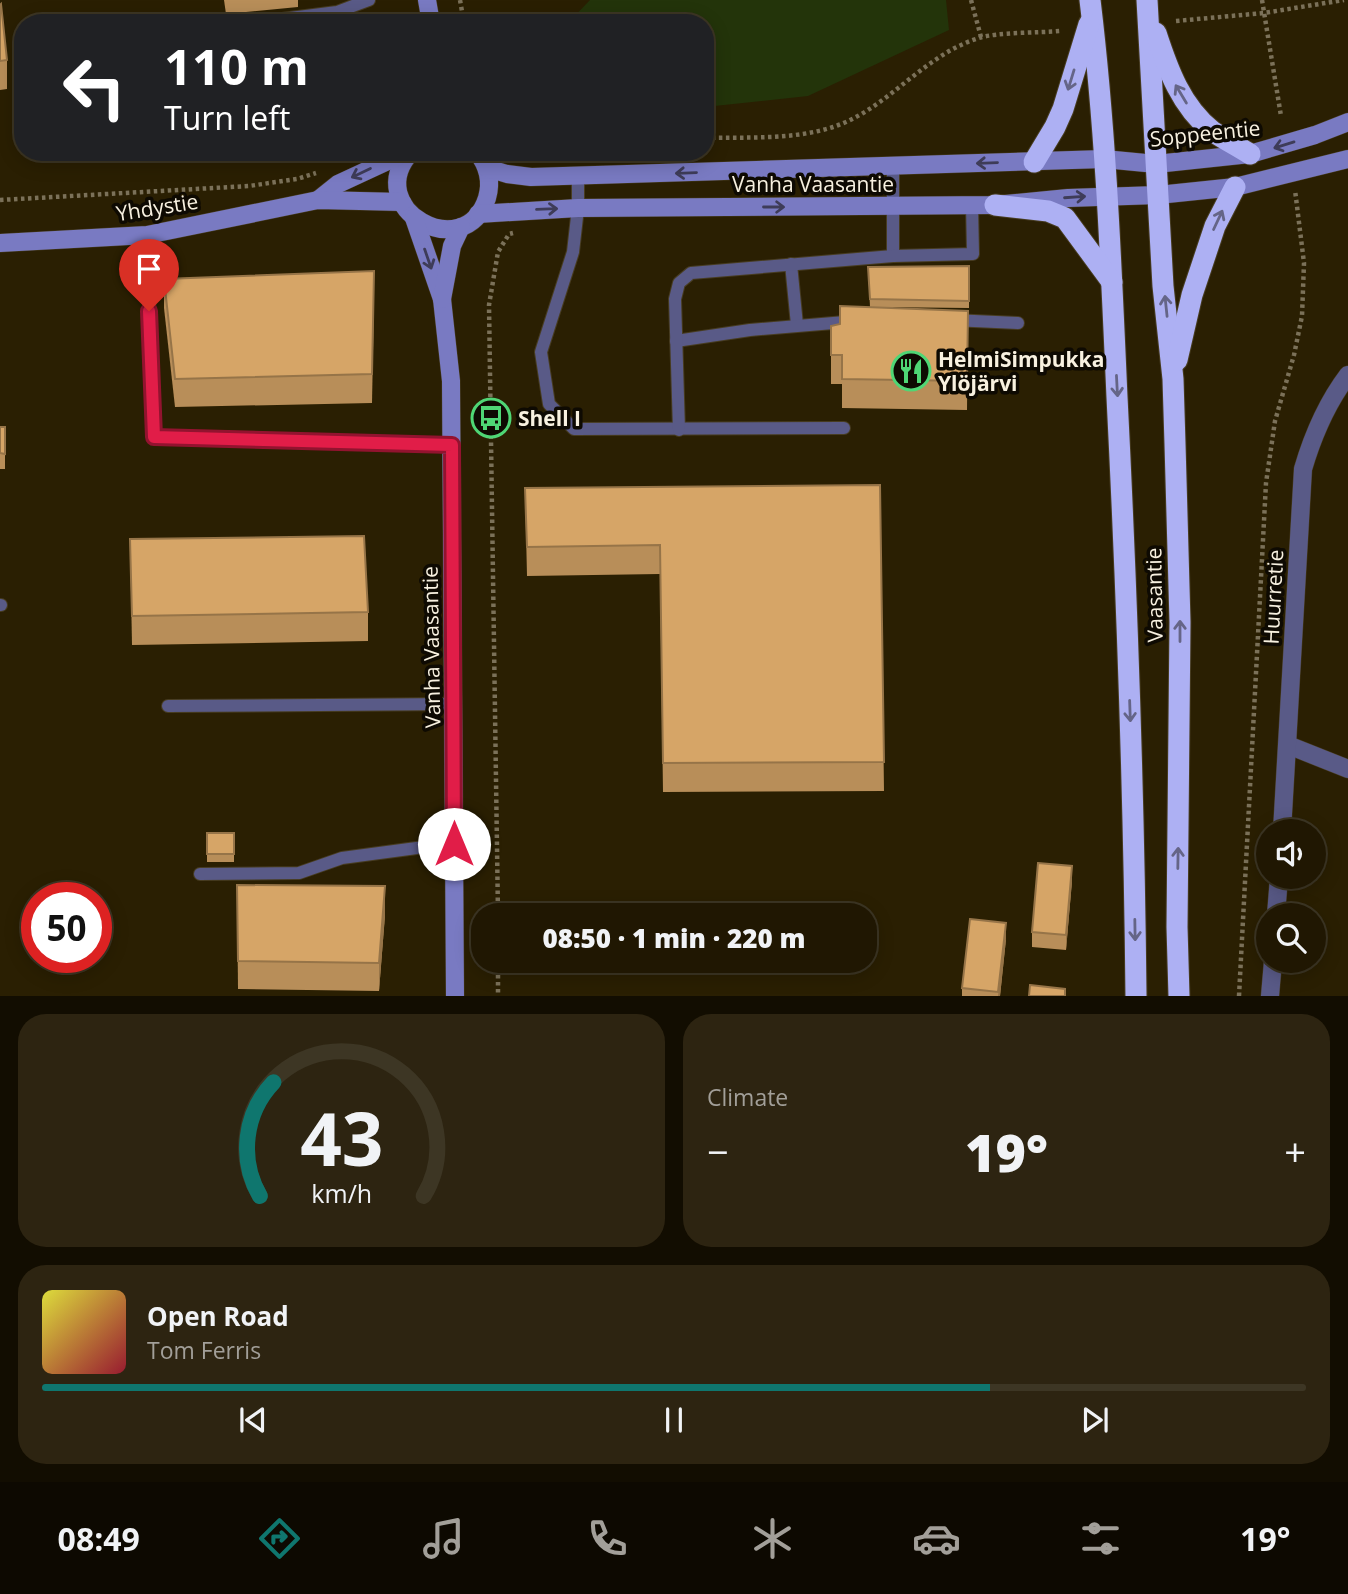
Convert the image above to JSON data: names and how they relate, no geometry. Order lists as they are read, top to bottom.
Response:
{
  "streets": {
    "highway": ["Vaasantie"],
    "main road": ["Soppeentie", "Vanha Vaasantie", "Yhdystie"],
    "street": ["Huurretie"]
  },
  "crossings": [
    ["Soppeentie", "Vanha Vaasantie"],
    ["Soppeentie", "Vaasantie"],
    ["Vanha Vaasantie", "Yhdystie"],
    ["Vanha Vaasantie", "Vaasantie"]
  ],
  "places": {
    "restaurant": ["HelmiSimpukka Ylöjärvi"],
    "bus stop": ["Shell I"]
  },
  "page": {
    "turn": ["110 m", "Turn left"],
    "limit": "50",
    "trip": "08:50 · 1 min · 220 m",
    "tile": "Climate",
    "heat": ["−", "19°", "+"],
    "song": ["Open Road", "Tom Ferris"],
    "tabs": ["08:49", "19°"],
    "gauge": ["43", "km/h"]
  }
}
